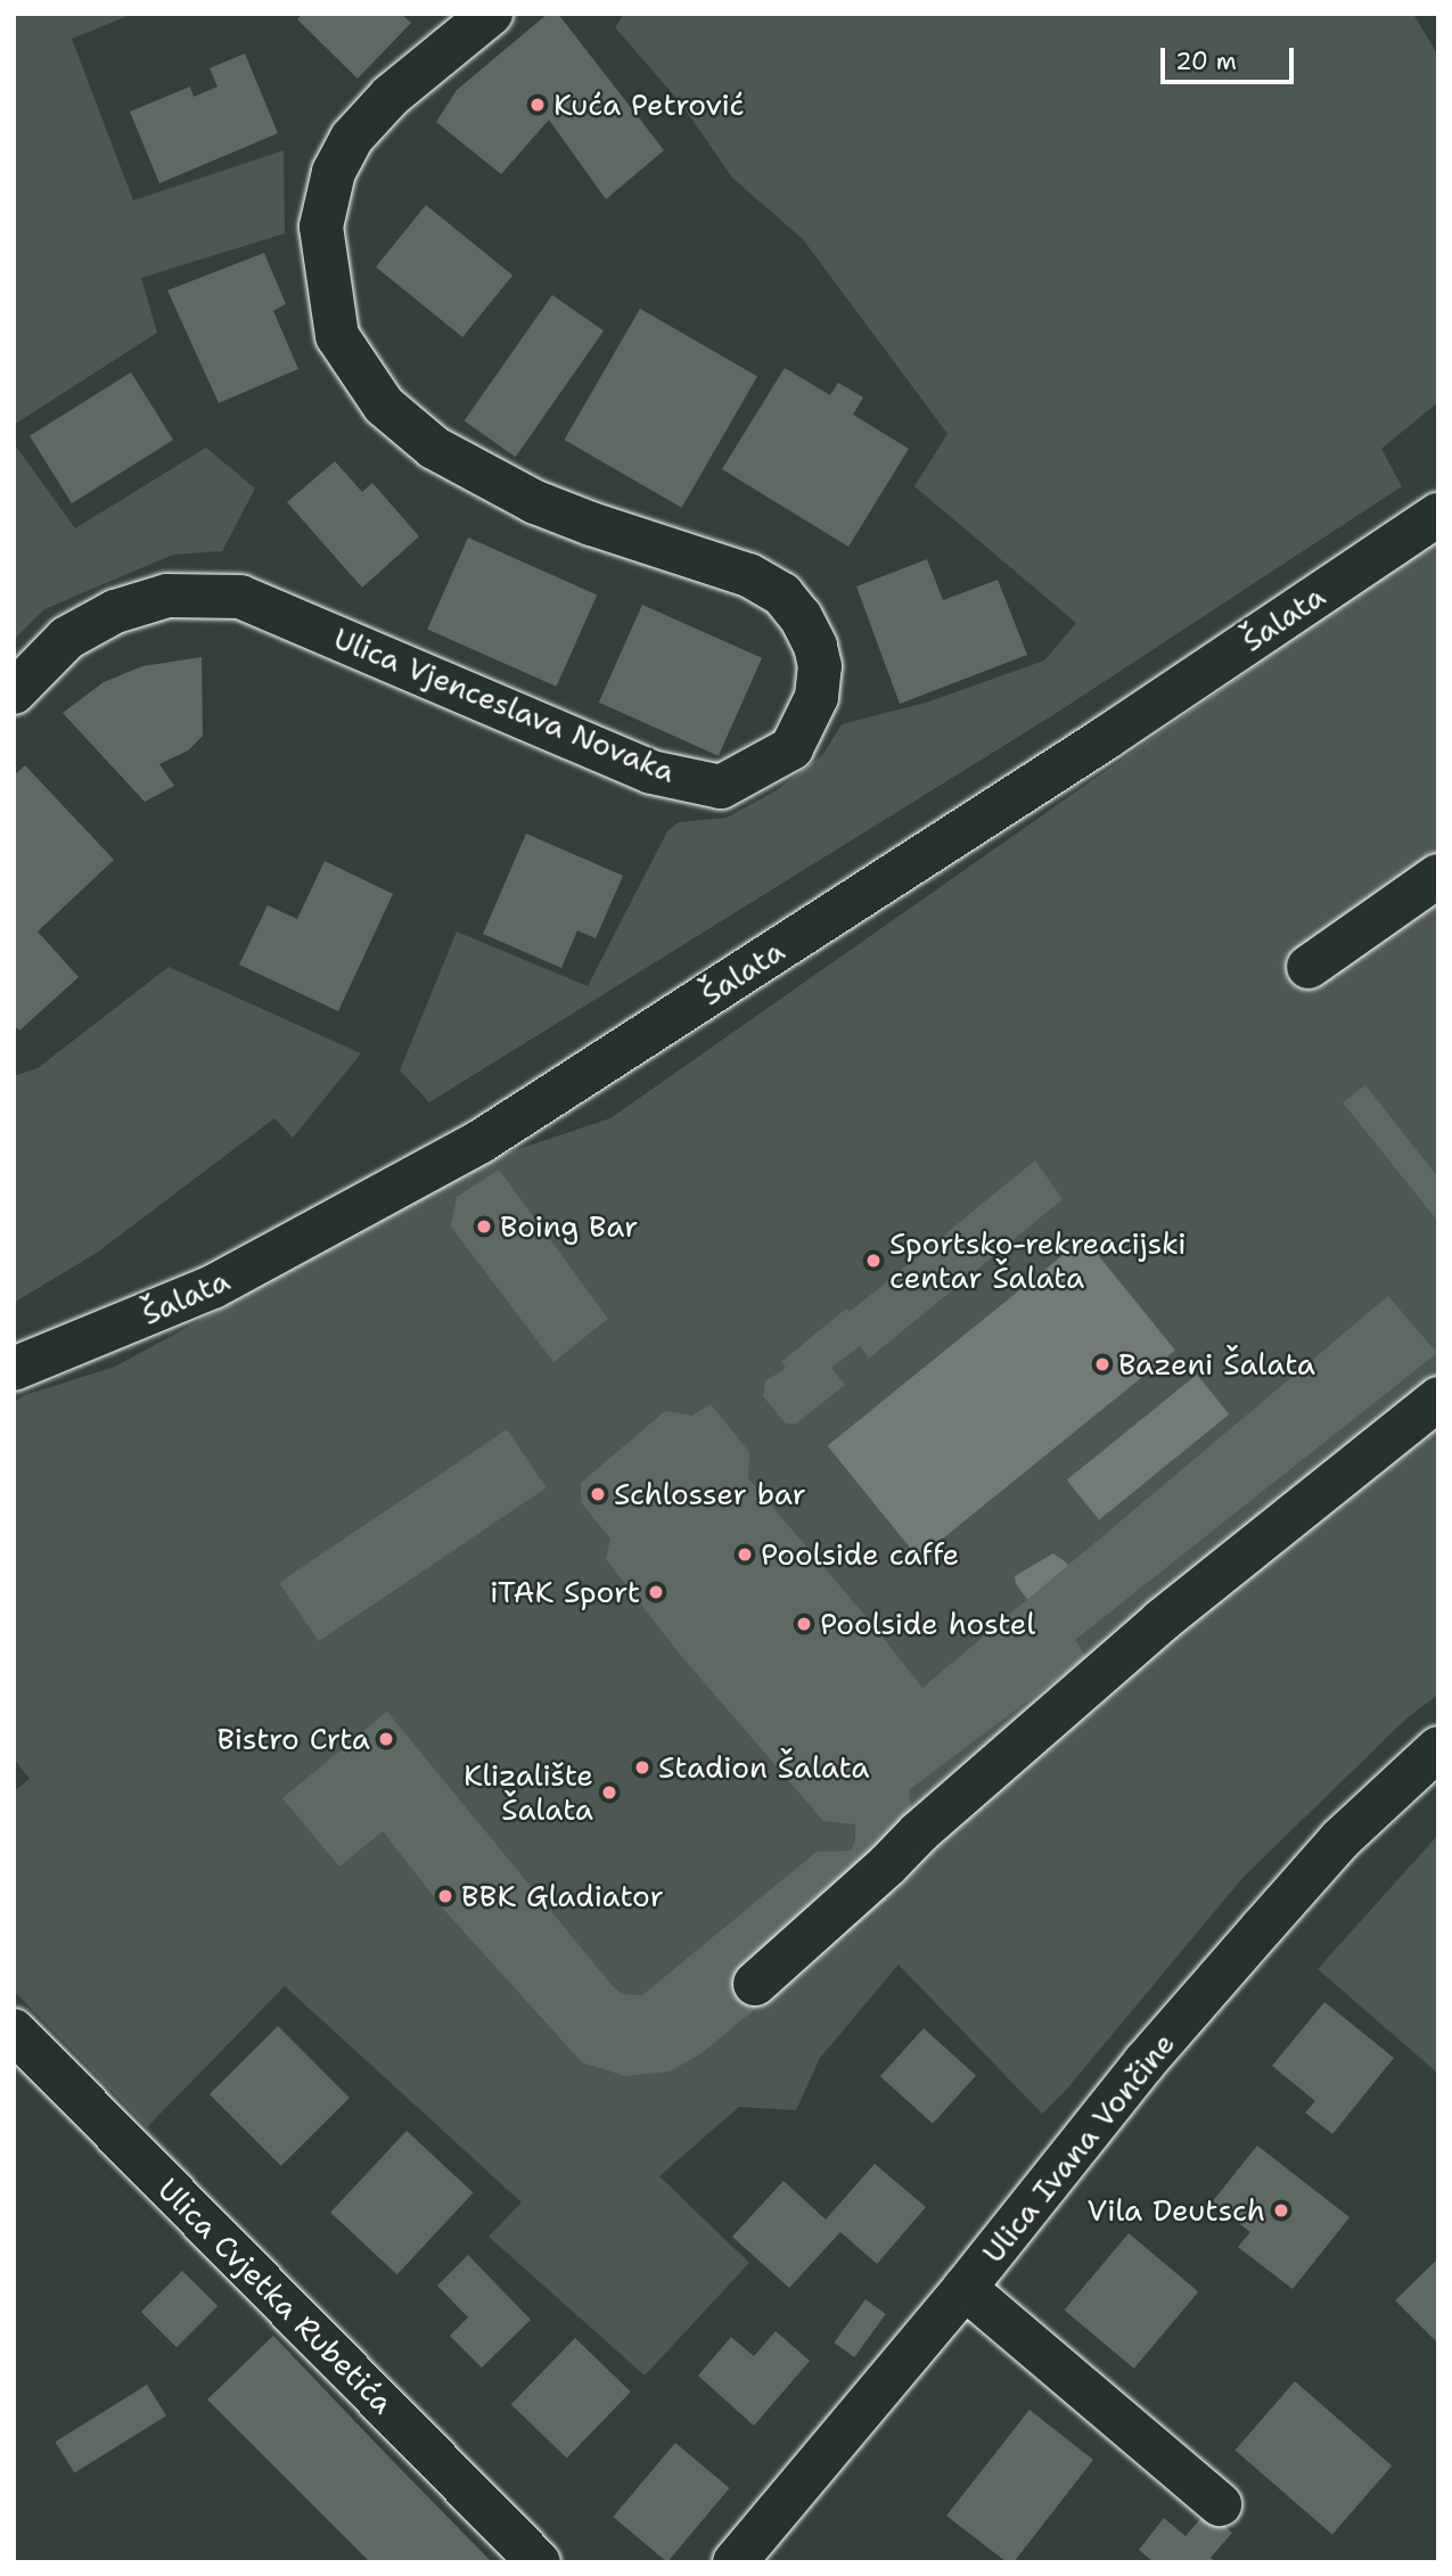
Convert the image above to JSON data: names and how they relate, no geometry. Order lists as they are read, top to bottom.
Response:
{
  "streets": {
    "street": [
      "Šalata",
      "Ulica Vjenceslava Novaka",
      "Ulica Ivana Vončine",
      "Ulica Cvjetka Rubetića"
    ]
  },
  "places": [
    "Kuća Petrović",
    "Boing Bar",
    "Sportsko-rekreacijski centar Šalata",
    "Bazeni Šalata",
    "Schlosser bar",
    "Poolside caffe",
    "iTAK Sport",
    "Poolside hostel",
    "Bistro Crta",
    "Stadion Šalata",
    "Klizalište Šalata",
    "BBK Gladiator",
    "Vila Deutsch"
  ],
  "scale_bar": "20 m"
}
